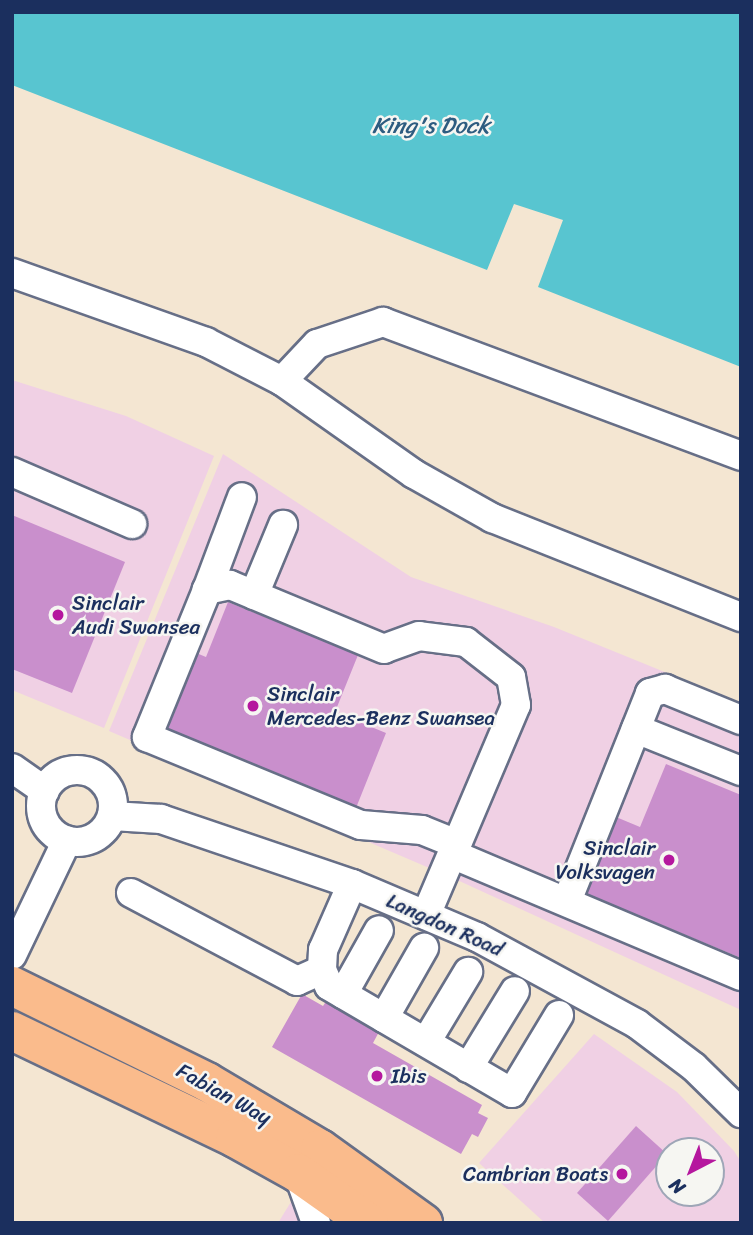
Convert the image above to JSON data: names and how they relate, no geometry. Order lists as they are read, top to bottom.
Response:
{
  "streets": {
    "highway": ["Fabian Way"],
    "street": ["Langdon Road"]
  },
  "water": ["King's Dock"],
  "places": [
    "Sinclair Audi Swansea",
    "Sinclair Mercedes-Benz Swansea",
    "Sinclair Volksvagen",
    "Ibis",
    "Cambrian Boats"
  ],
  "north": "bottom left"
}
